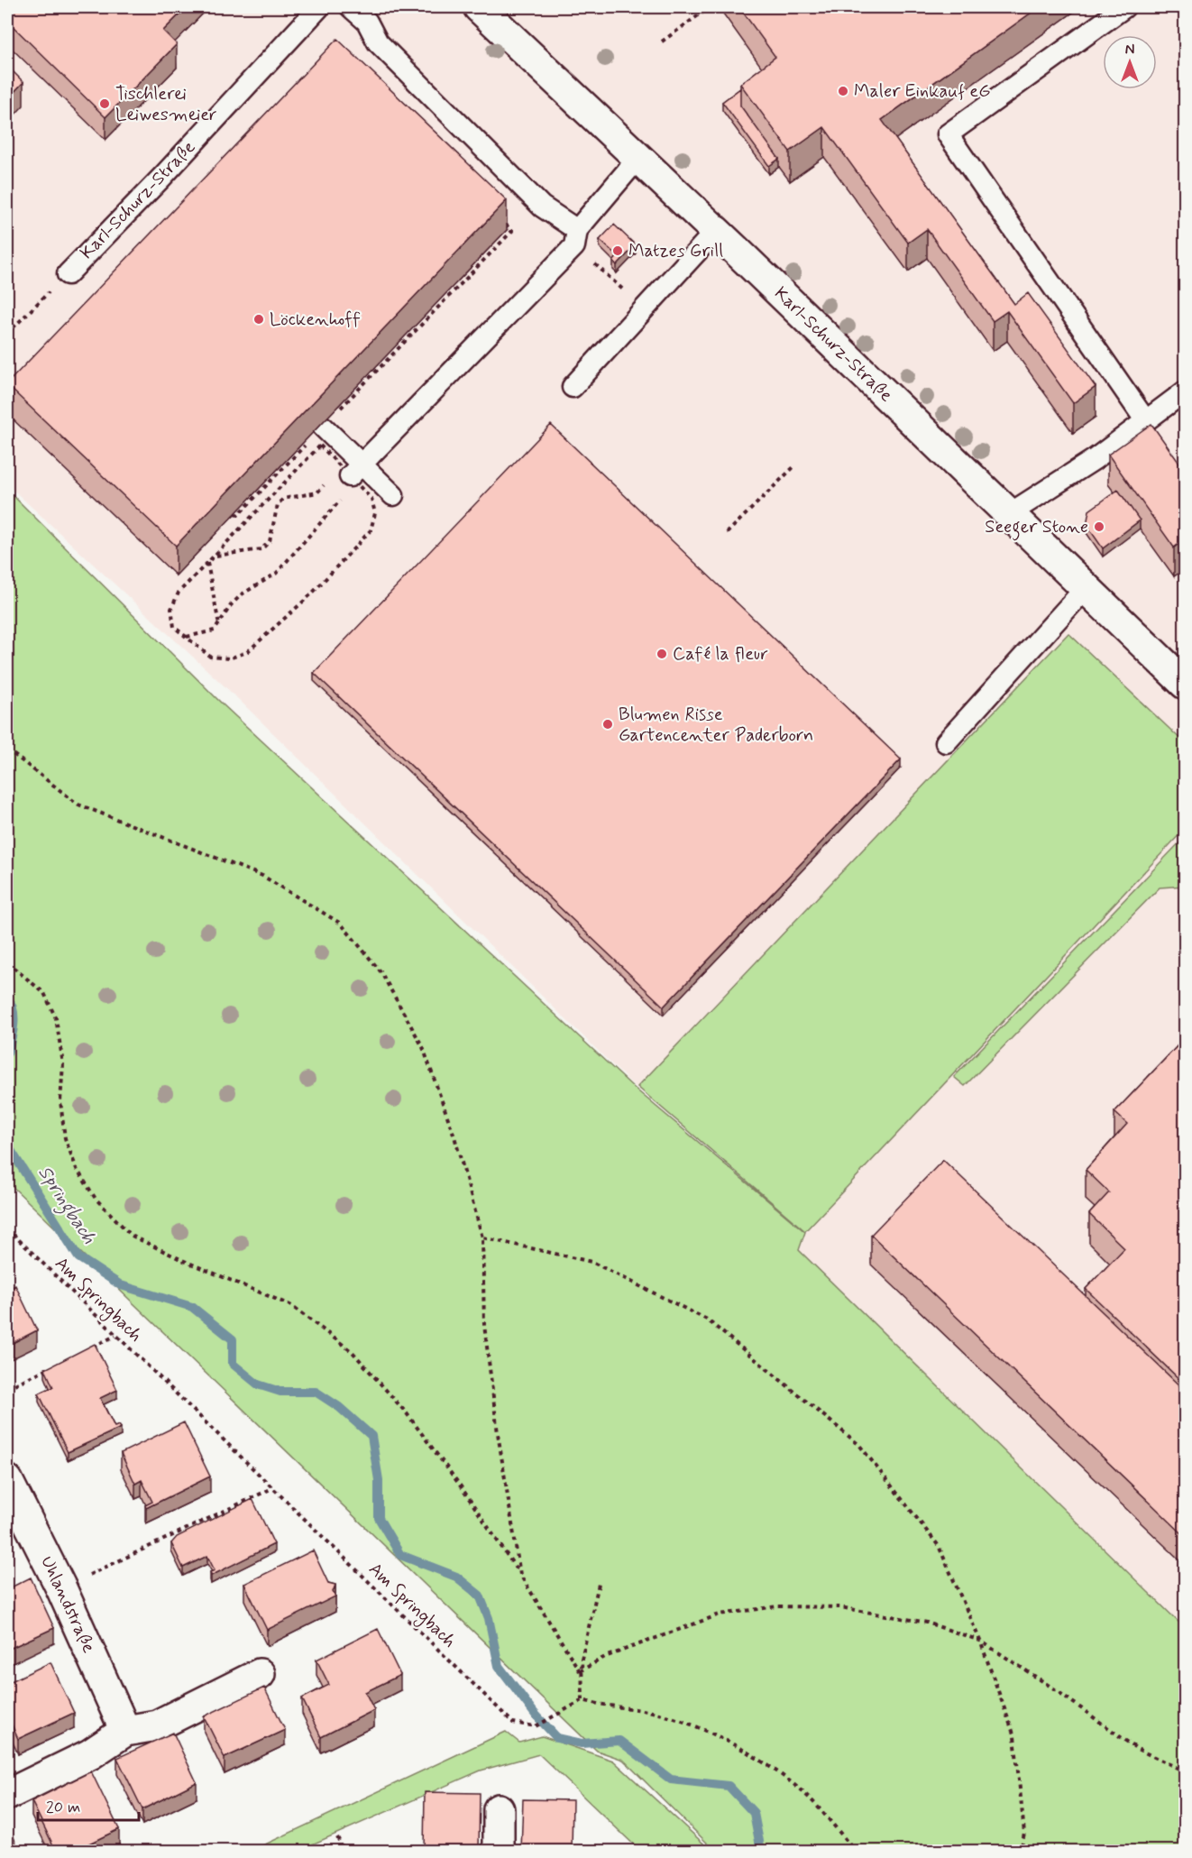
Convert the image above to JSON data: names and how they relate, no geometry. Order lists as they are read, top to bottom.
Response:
{
  "streets": {
    "street": ["Karl-Schurz-Straße", "Uhlandstraße"],
    "path": ["Am Springbach"]
  },
  "water": ["Springbach"],
  "places": [
    "Maler Einkauf eG",
    "Tischlerei Leiwesmeier",
    "Matzes Grill",
    "Löckenhoff",
    "Seeger Stone",
    "Café la fleur",
    "Blumen Risse Gartencenter Paderborn"
  ],
  "scale_bar": "20 m",
  "north": "top"
}
